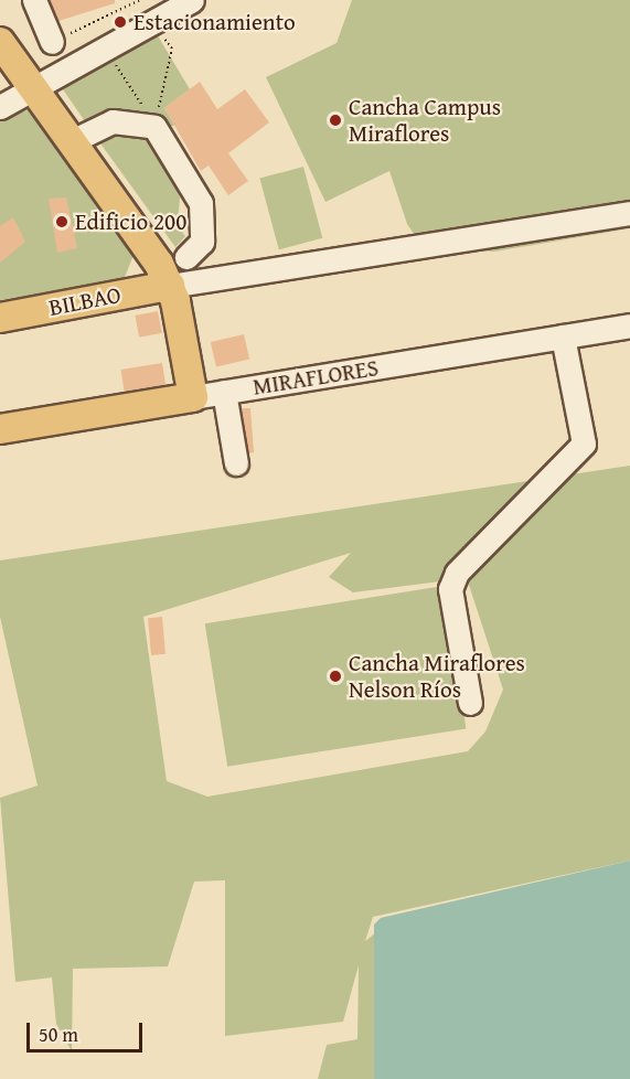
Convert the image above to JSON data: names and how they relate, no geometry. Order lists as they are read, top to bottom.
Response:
{
  "streets": {
    "main road": ["BILBAO", "MIRAFLORES"]
  },
  "places": [
    "Estacionamiento",
    "Cancha Campus Miraflores",
    "Edificio 200",
    "Cancha Miraflores Nelson Ríos"
  ],
  "scale_bar": "50 m"
}
